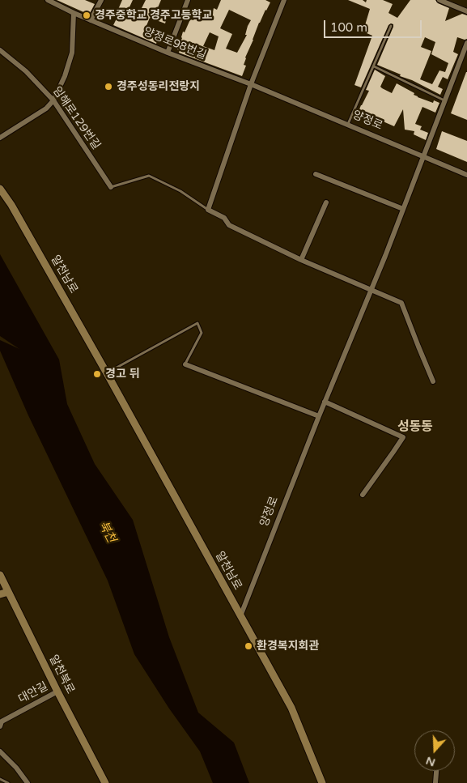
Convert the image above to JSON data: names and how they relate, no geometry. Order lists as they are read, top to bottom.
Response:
{
  "streets": {
    "street": [
      "양정로98번길",
      "임해로129번길",
      "양정로",
      "알천남로",
      "알천북로",
      "대안길"
    ]
  },
  "crossings": [
    ["양정로98번길", "양정로"],
    ["양정로", "알천남로"],
    ["알천북로", "대안길"]
  ],
  "districts": ["성동동"],
  "water": ["북천"],
  "places": [
    "경주중학교 경주고등학교",
    "경주성동리전랑지",
    "경고 뒤",
    "환경복지회관"
  ],
  "scale_bar": "100 m",
  "north": "bottom"
}
